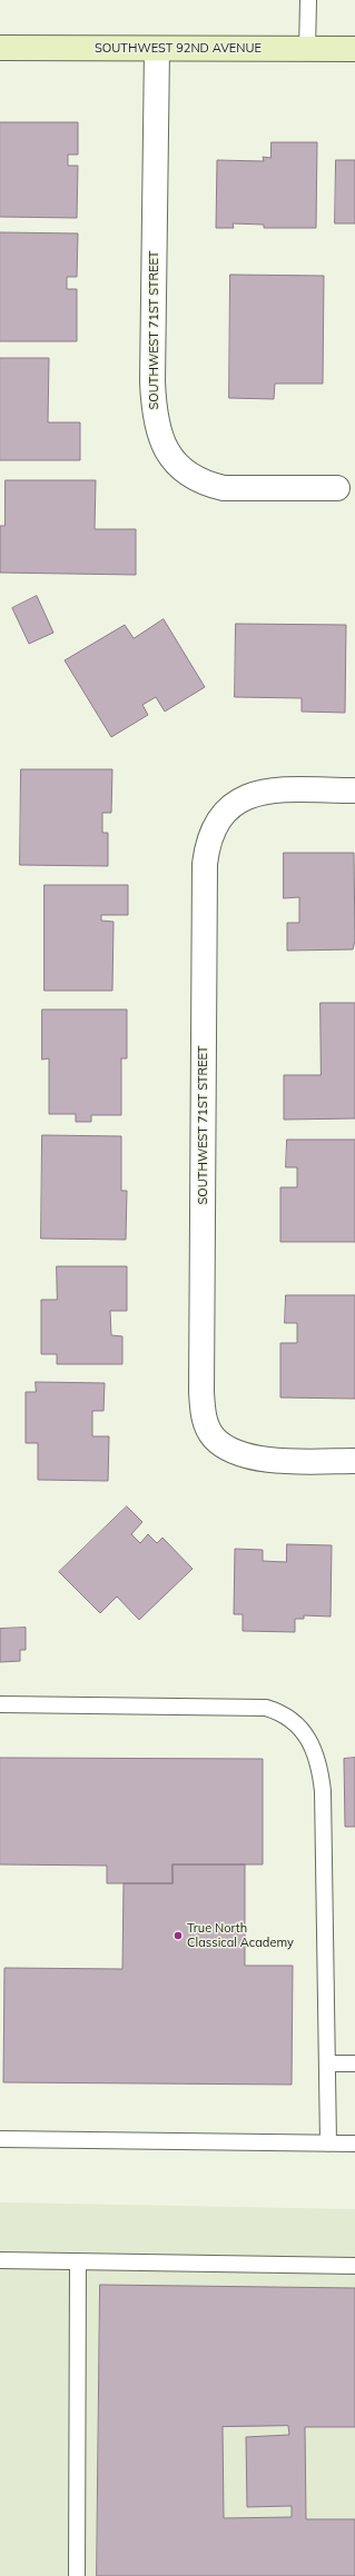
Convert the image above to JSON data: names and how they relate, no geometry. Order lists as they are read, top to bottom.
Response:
{
  "streets": {
    "street": ["SOUTHWEST 92ND AVENUE", "SOUTHWEST 71ST STREET"]
  },
  "crossings": [
    ["SOUTHWEST 92ND AVENUE", "SOUTHWEST 71ST STREET"]
  ],
  "places": ["True North Classical Academy"]
}
